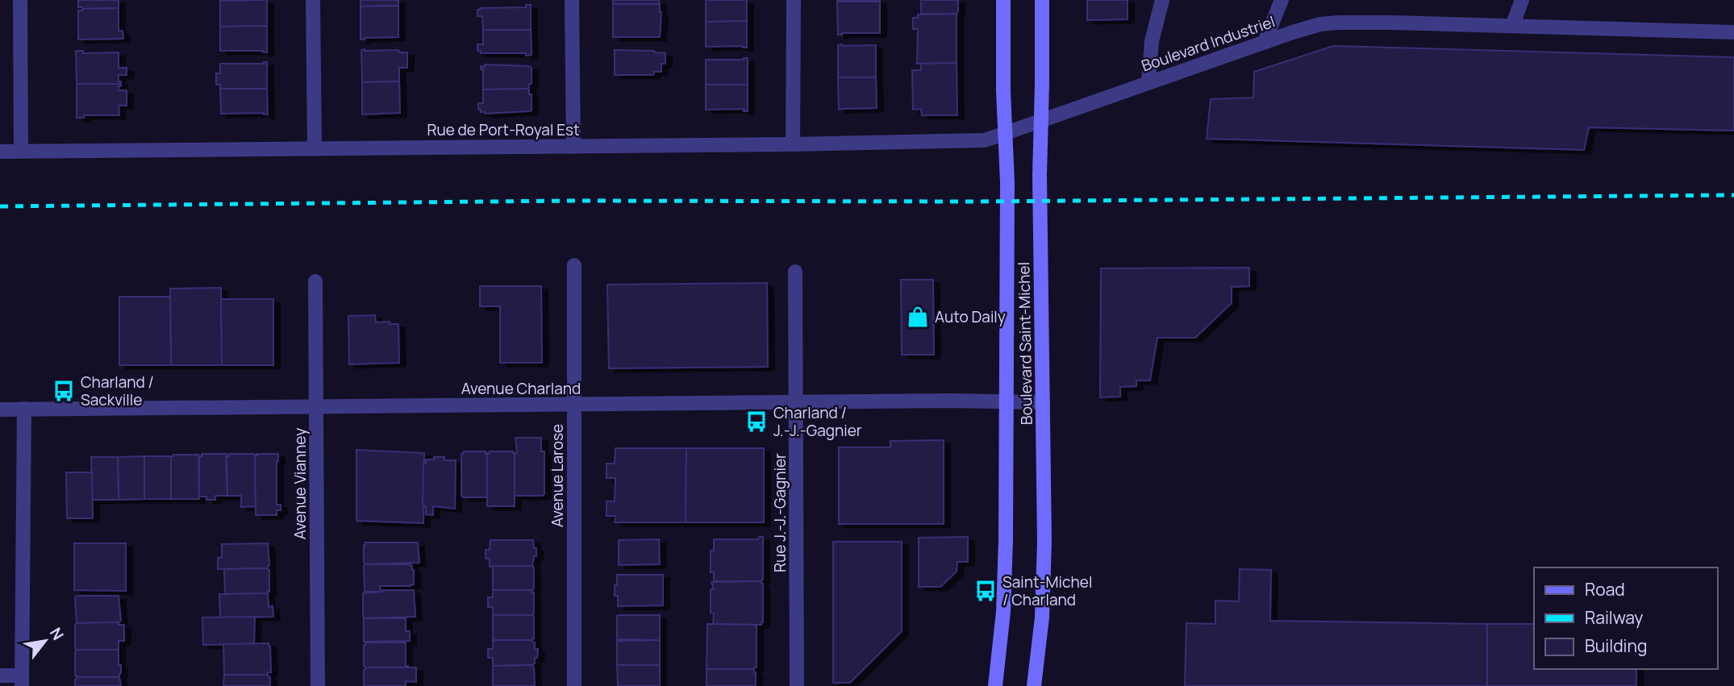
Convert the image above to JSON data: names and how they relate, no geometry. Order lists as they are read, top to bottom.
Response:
{
  "streets": {
    "main road": ["Boulevard Saint-Michel"],
    "street": [
      "Boulevard Industriel",
      "Rue de Port-Royal Est",
      "Avenue Charland",
      "Avenue Larose",
      "Avenue Vianney",
      "Rue J.-J.-Gagnier"
    ]
  },
  "crossings": [
    ["Boulevard Industriel", "Rue de Port-Royal Est"],
    ["Boulevard Industriel", "Boulevard Saint-Michel"],
    ["Rue de Port-Royal Est", "Boulevard Saint-Michel"],
    ["Boulevard Saint-Michel", "Avenue Charland"],
    ["Avenue Charland", "Avenue Larose"],
    ["Avenue Charland", "Avenue Vianney"],
    ["Avenue Charland", "Rue J.-J.-Gagnier"]
  ],
  "places": {
    "shop": ["Auto Daily"],
    "bus stop": ["Charland / Sackville", "Charland / J.-J.-Gagnier", "Saint-Michel / Charland"]
  },
  "legend": ["Road", "Railway", "Building"],
  "north": "top right"
}
